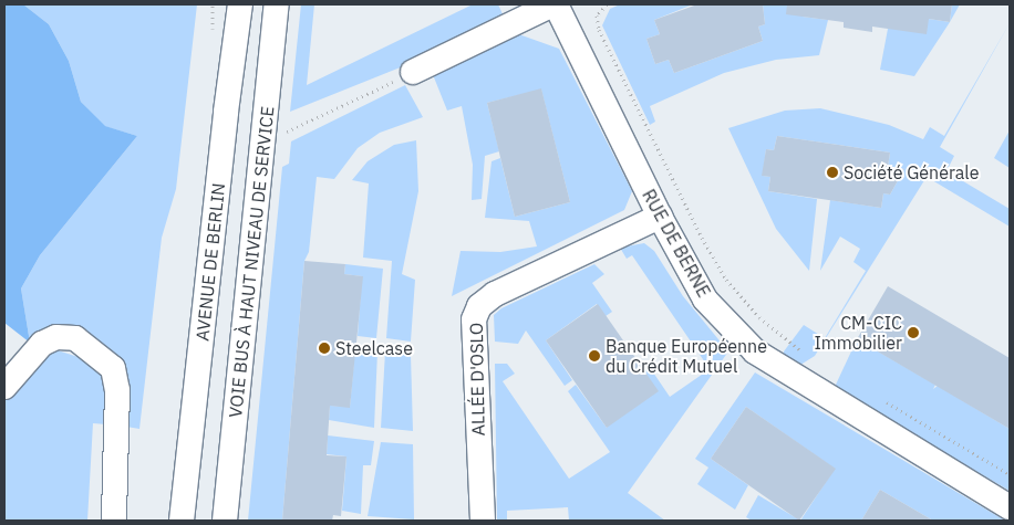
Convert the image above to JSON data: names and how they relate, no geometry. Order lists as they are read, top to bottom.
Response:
{
  "streets": {
    "street": [
      "RUE DE BERNE",
      "AVENUE DE BERLIN",
      "VOIE BUS À HAUT NIVEAU DE SERVICE",
      "ALLÉE D'OSLO"
    ]
  },
  "crossings": [
    ["RUE DE BERNE", "ALLÉE D'OSLO"]
  ],
  "places": [
    "Société Générale",
    "CM-CIC Immobilier",
    "Steelcase",
    "Banque Européenne du Crédit Mutuel"
  ]
}
